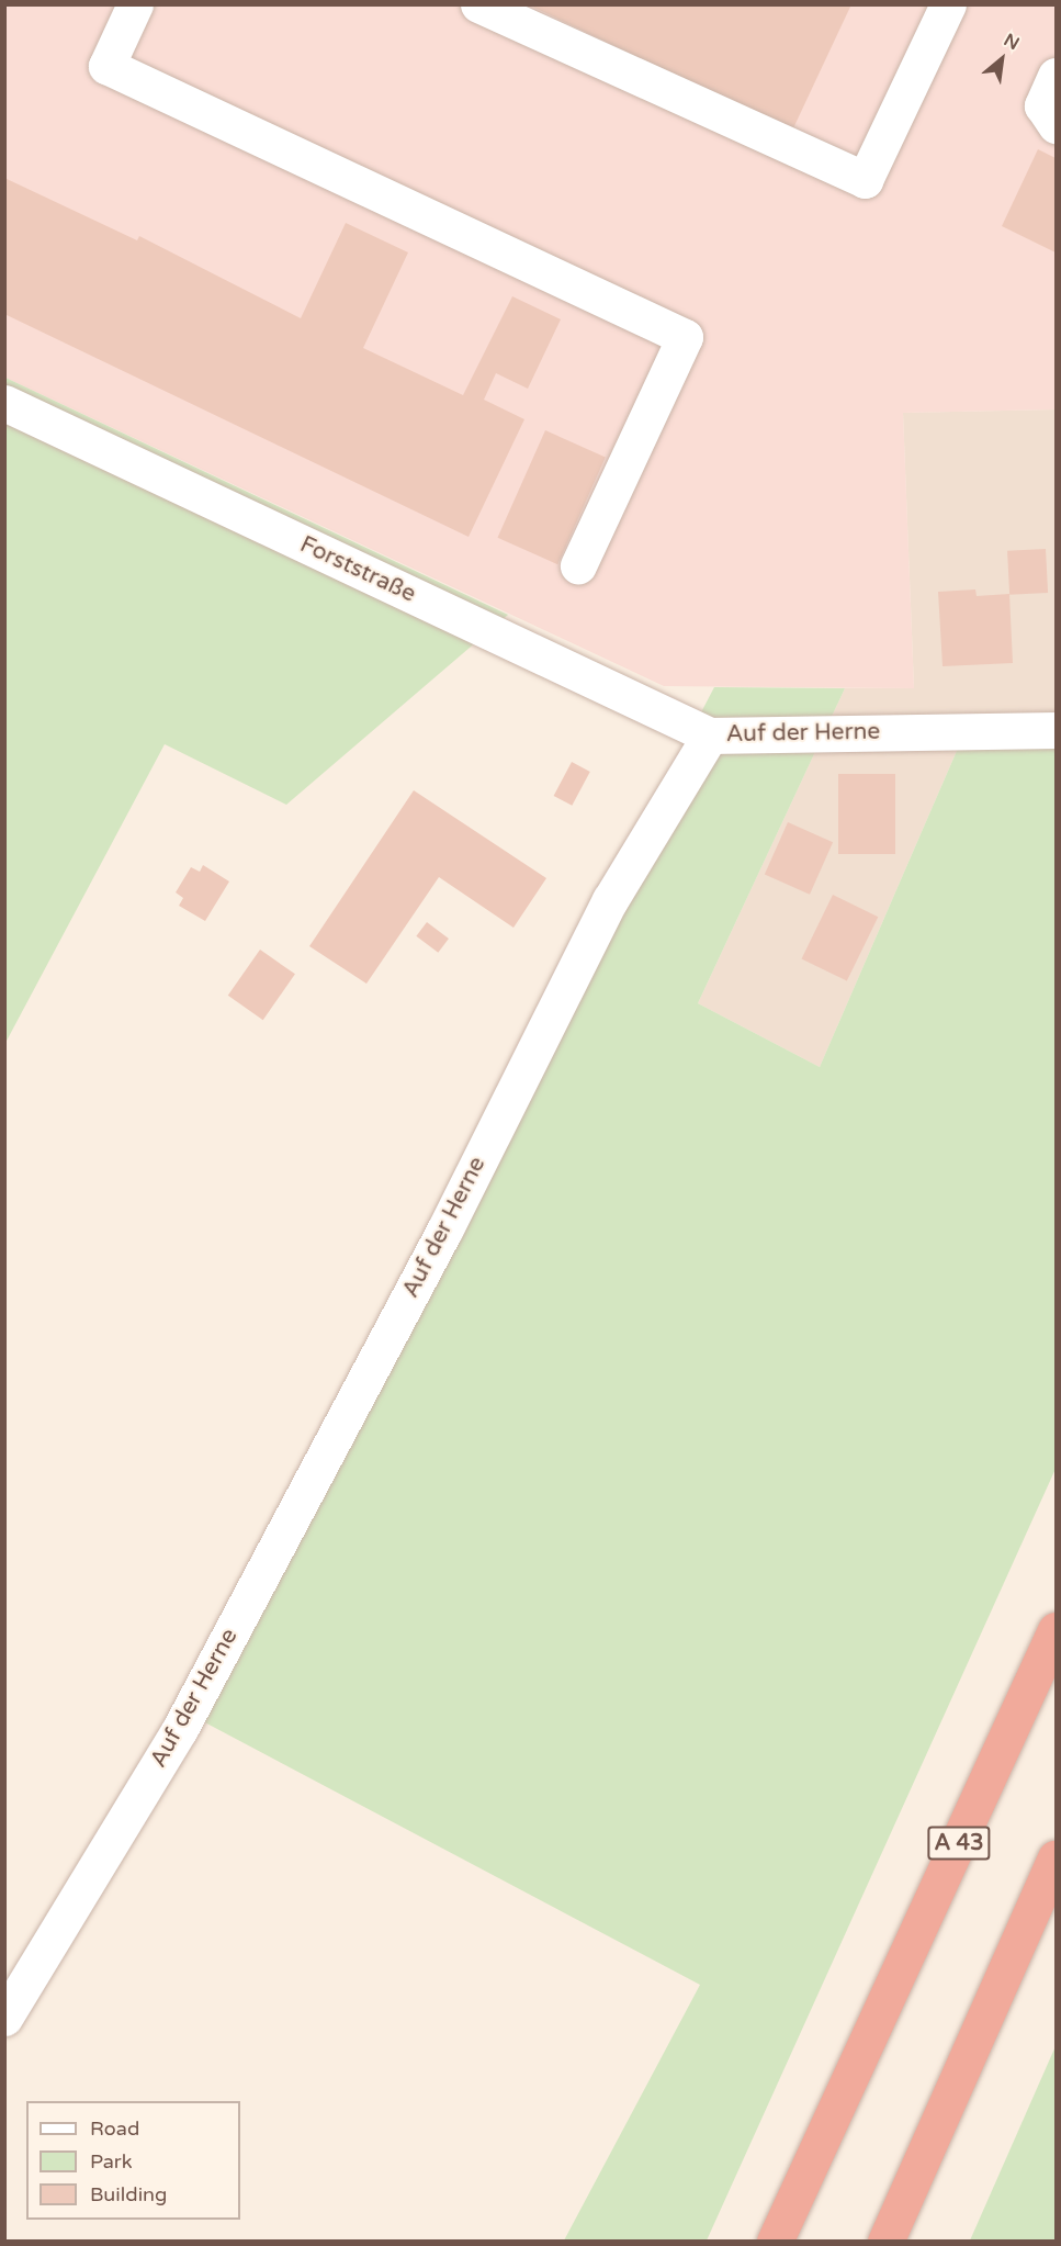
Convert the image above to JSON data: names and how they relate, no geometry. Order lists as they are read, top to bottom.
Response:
{
  "streets": {
    "highway": ["A 43"],
    "street": ["Forststraße", "Auf der Herne"]
  },
  "crossings": [
    ["Forststraße", "Auf der Herne"]
  ],
  "legend": ["Road", "Park", "Building"],
  "north": "top right"
}
